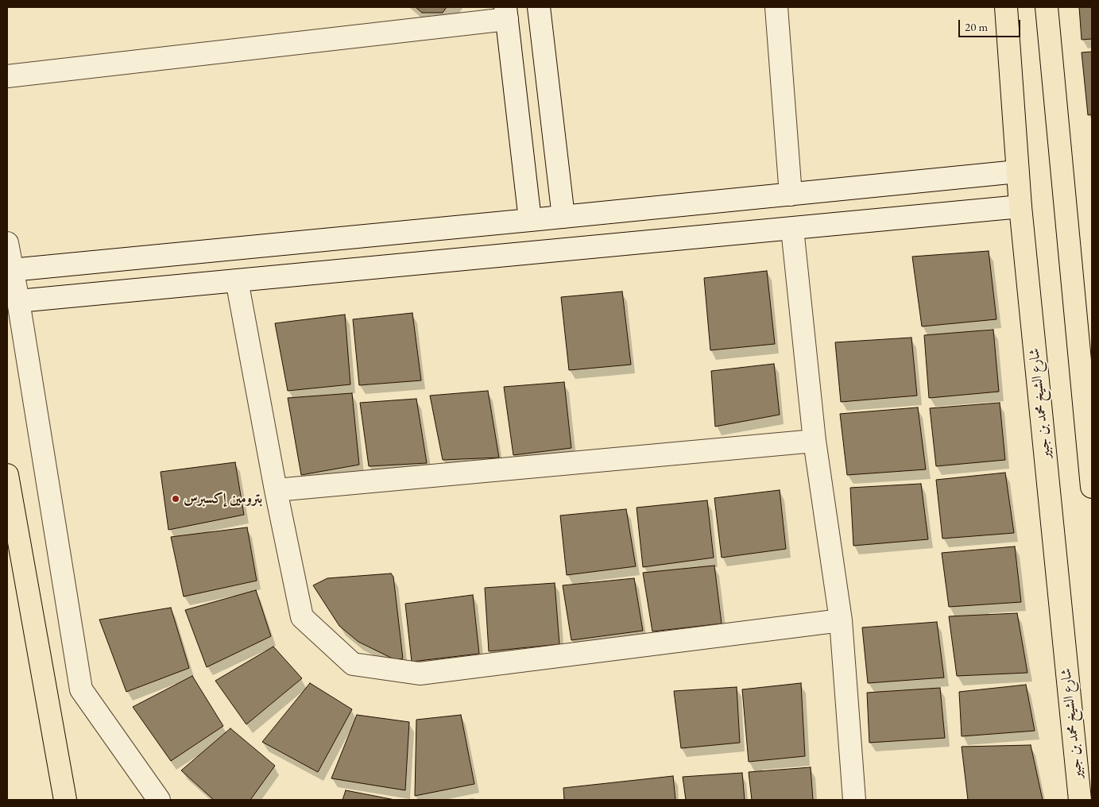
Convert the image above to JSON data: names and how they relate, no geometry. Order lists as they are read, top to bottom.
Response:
{
  "streets": {
    "main road": ["شارع الشيخ محمد بن جبير"]
  },
  "places": ["بترومين إكسبرس"],
  "scale_bar": "20 m"
}
